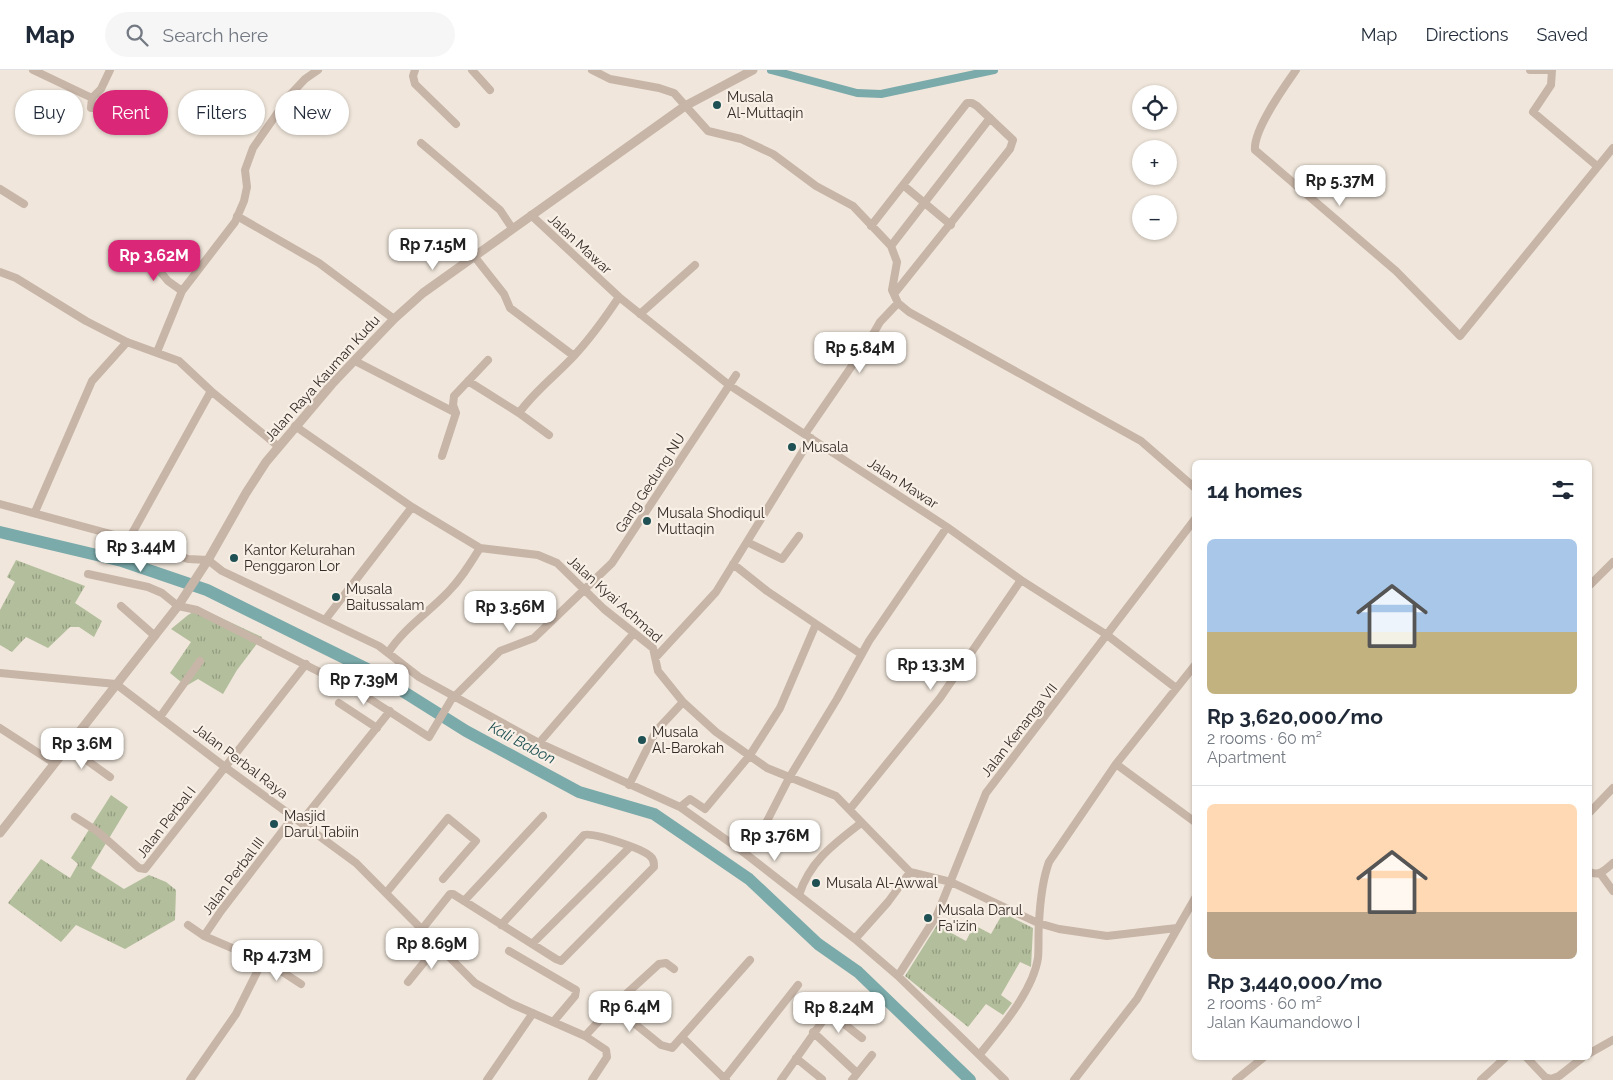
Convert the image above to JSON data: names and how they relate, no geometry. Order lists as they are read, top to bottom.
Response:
{
  "streets": {
    "street": [
      "Jalan Mawar",
      "Jalan Raya Kauman Kudu",
      "Gang Gedung NU",
      "Jalan Kyai Achmad",
      "Jalan Kenanga VII",
      "Jalan Perbal Raya",
      "Jalan Perbal I",
      "Jalan Perbal III"
    ]
  },
  "crossings": [
    ["Jalan Mawar", "Jalan Raya Kauman Kudu"],
    ["Jalan Mawar", "Gang Gedung NU"],
    ["Jalan Mawar", "Jalan Kenanga VII"],
    ["Jalan Raya Kauman Kudu", "Jalan Kyai Achmad"],
    ["Jalan Raya Kauman Kudu", "Jalan Perbal Raya"],
    ["Gang Gedung NU", "Jalan Kyai Achmad"],
    ["Jalan Perbal Raya", "Jalan Perbal I"],
    ["Jalan Perbal Raya", "Jalan Perbal III"]
  ],
  "water": ["Kali Babon"],
  "places": [
    "Musala Al-Muttaqin",
    "Musala",
    "Musala Shodiqul Muttaqin",
    "Kantor Kelurahan Penggaron Lor",
    "Musala Baitussalam",
    "Musala Al-Barokah",
    "Masjid Darul Tabiin",
    "Musala Al-Awwal",
    "Musala Darul Fa'izin"
  ],
  "page": {
    "header": "Map",
    "search": "Search here",
    "nav": ["Map", "Directions", "Saved"],
    "map_buttons": ["+", "−"],
    "chip": [
      "Buy",
      "Rent",
      "Filters",
      "New"
    ],
    "price": [
      "Rp 5.37M",
      "Rp 7.15M",
      "Rp 3.62M",
      "Rp 5.84M",
      "Rp 3.44M",
      "Rp 3.56M",
      "Rp 13.3M",
      "Rp 7.39M",
      "Rp 3.6M",
      "Rp 3.76M",
      "Rp 8.69M",
      "Rp 4.73M",
      "Rp 6.4M",
      "Rp 8.24M"
    ],
    "heading": "14 homes",
    "list": [
      {
        "name": "Rp 3,620,000/mo",
        "note": "2 rooms · 60 m² · Apartment"
      },
      {
        "name": "Rp 3,440,000/mo",
        "note": "2 rooms · 60 m² · Jalan Kaumandowo I"
      }
    ]
  }
}
